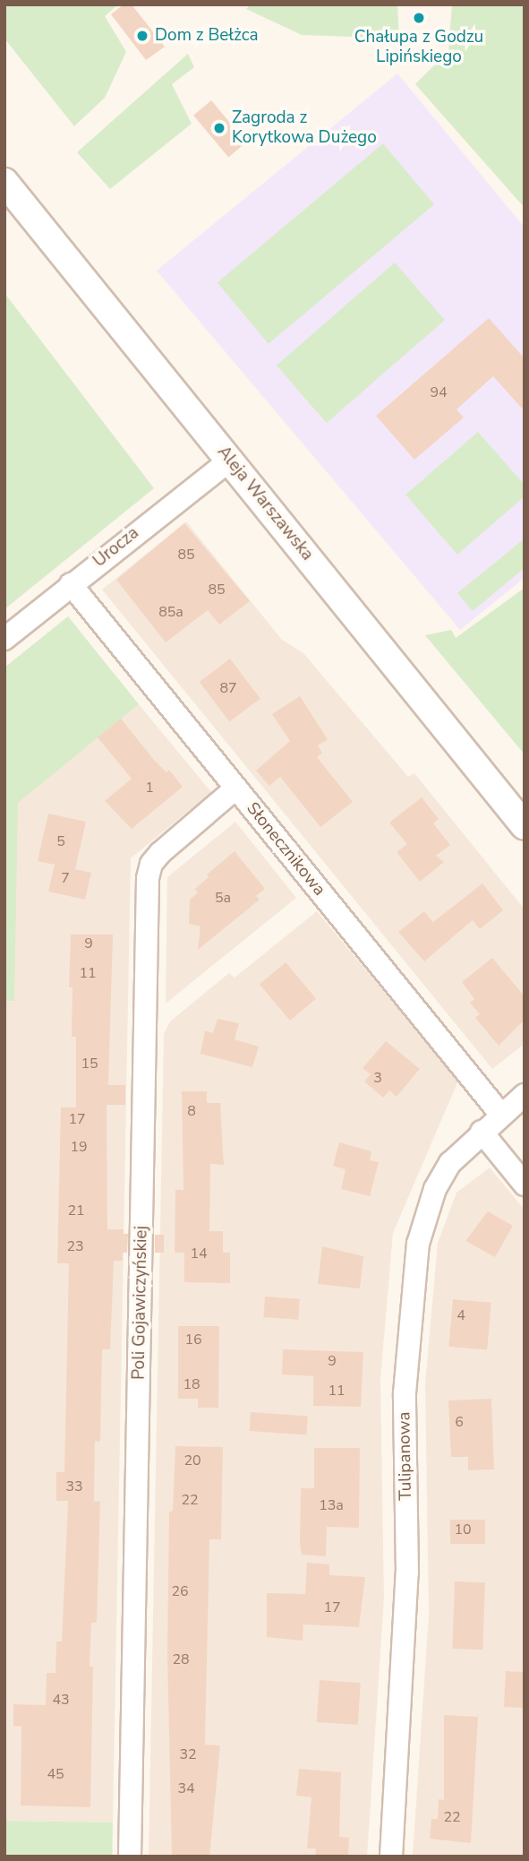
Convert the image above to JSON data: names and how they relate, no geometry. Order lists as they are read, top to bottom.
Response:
{
  "streets": {
    "street": [
      "Aleja Warszawska",
      "Urocza",
      "Słonecznikowa",
      "Poli Gojawiczyńskiej",
      "Tulipanowa"
    ]
  },
  "crossings": [
    ["Aleja Warszawska", "Urocza"],
    ["Urocza", "Słonecznikowa"],
    ["Słonecznikowa", "Poli Gojawiczyńskiej"],
    ["Słonecznikowa", "Tulipanowa"]
  ],
  "places": ["Chałupa z Godzu Lipińskiego", "Dom z Bełżca", "Zagroda z Korytkowa Dużego"],
  "house_numbers": [
    "94",
    "85",
    "85",
    "85a",
    "87",
    "1",
    "5",
    "7",
    "5a",
    "9",
    "11",
    "15",
    "3",
    "8",
    "17",
    "19",
    "21",
    "23",
    "14",
    "4",
    "16",
    "9",
    "18",
    "11",
    "6",
    "20",
    "33",
    "22",
    "13a",
    "10",
    "26",
    "17",
    "28",
    "43",
    "32",
    "45",
    "34",
    "22"
  ]
}
